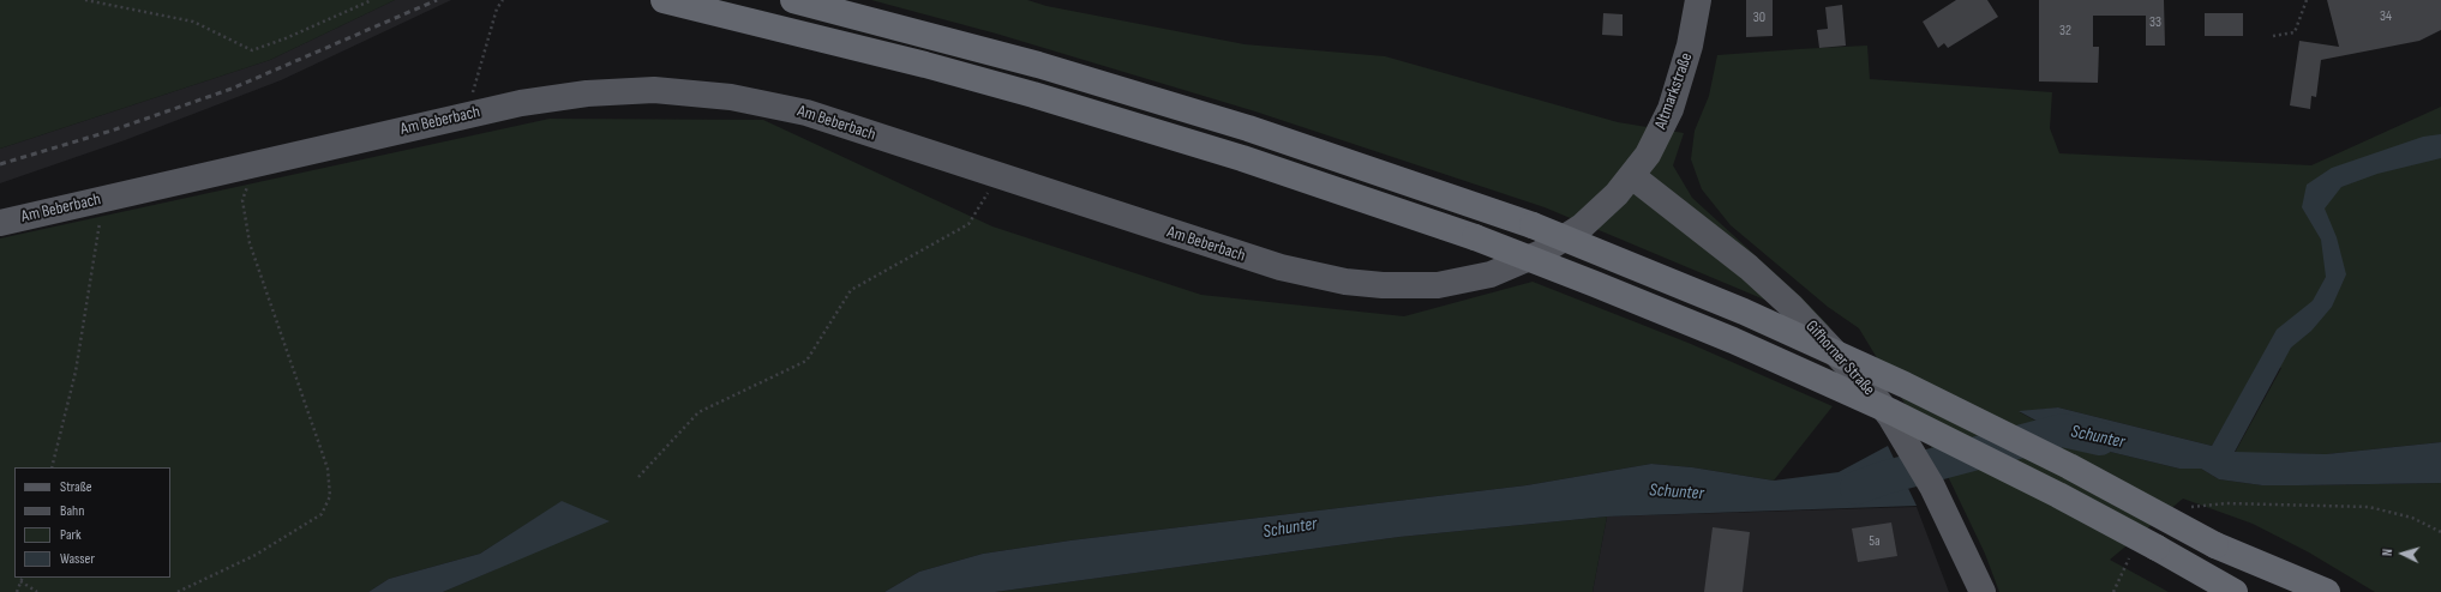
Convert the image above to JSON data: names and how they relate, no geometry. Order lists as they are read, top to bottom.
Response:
{
  "streets": {
    "main road": ["Altmarkstraße", "Am Beberbach", "Gifhorner Straße"]
  },
  "crossings": [
    ["Altmarkstraße", "Am Beberbach"],
    ["Altmarkstraße", "Gifhorner Straße"],
    ["Am Beberbach", "Gifhorner Straße"]
  ],
  "water": ["Schunter"],
  "house_numbers": [
    "34",
    "30",
    "33",
    "32",
    "5a"
  ],
  "legend": [
    "Straße",
    "Bahn",
    "Park",
    "Wasser"
  ],
  "north": "left"
}
